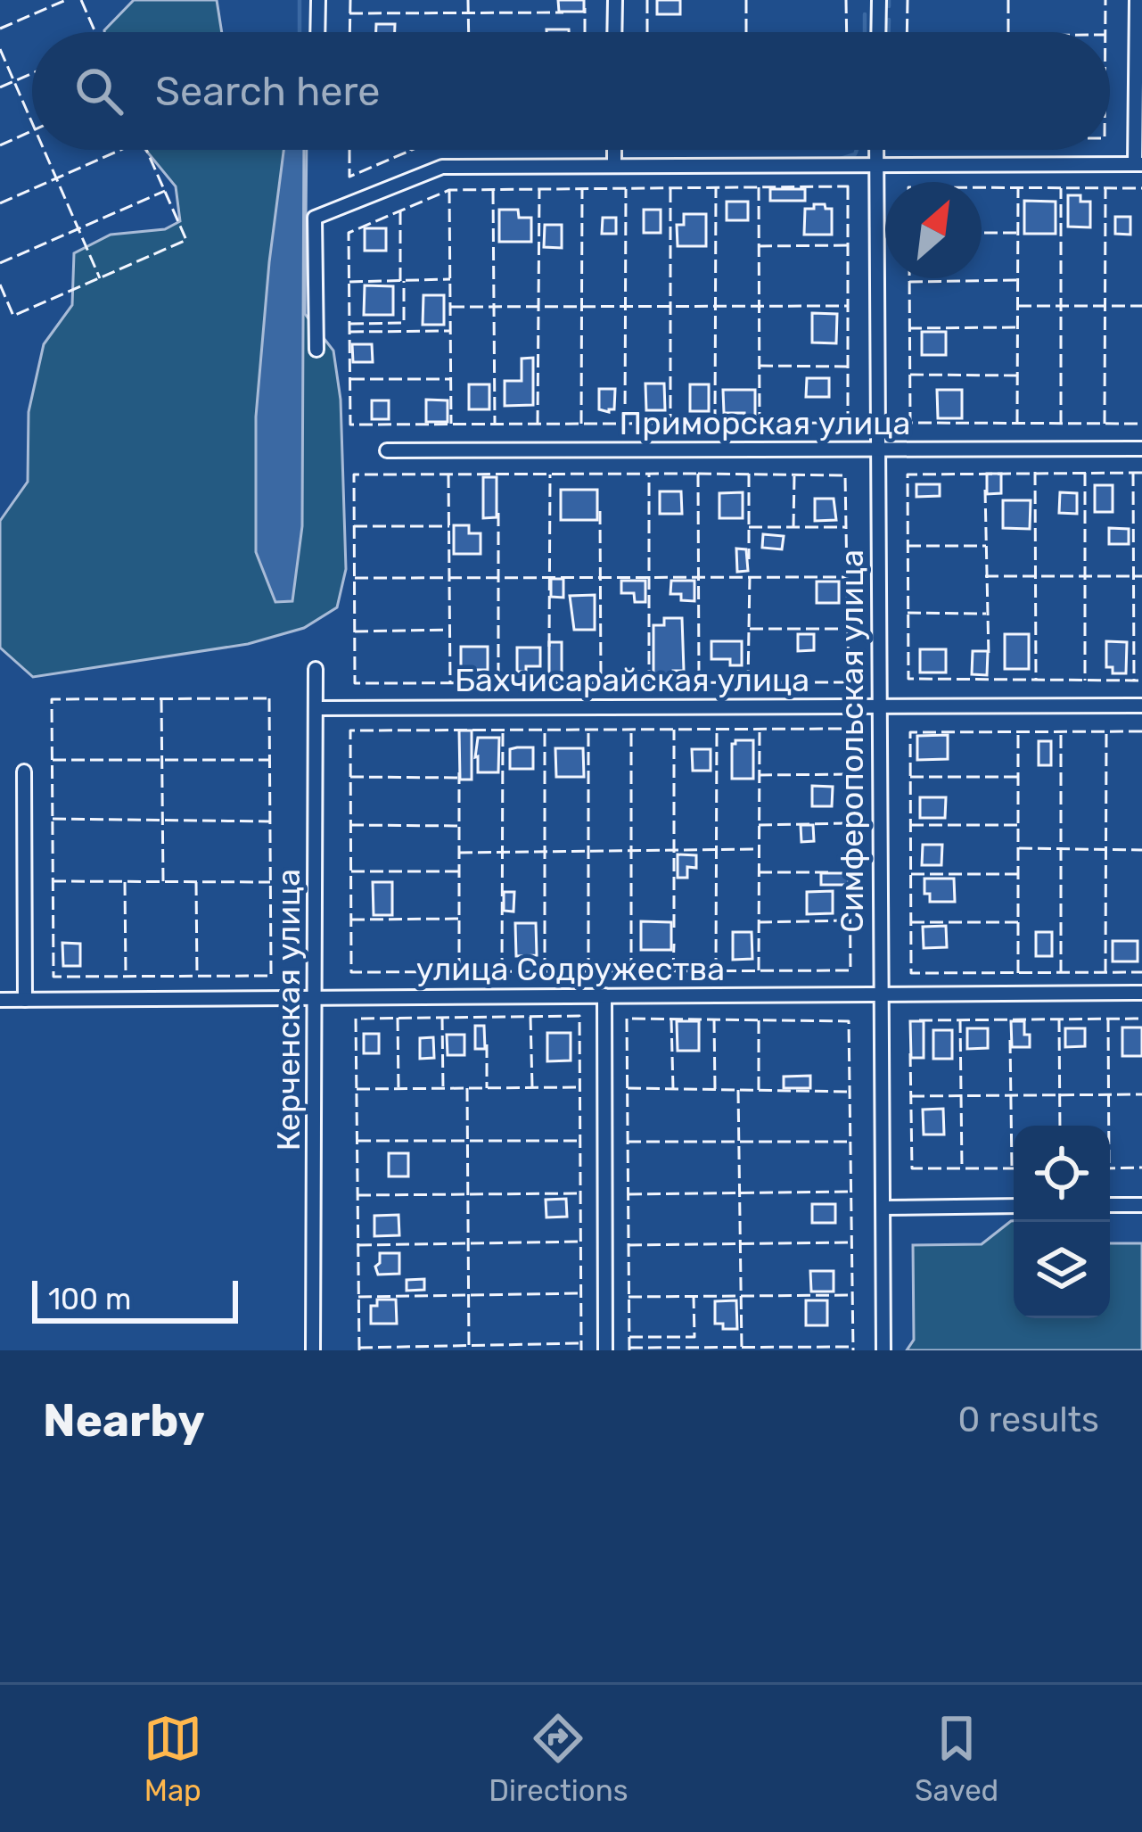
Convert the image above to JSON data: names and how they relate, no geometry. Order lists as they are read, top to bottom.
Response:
{
  "streets": {
    "street": [
      "Приморская улица",
      "Бахчисарайская улица",
      "Симферопольская улица",
      "улица Содружества",
      "Керченская улица"
    ]
  },
  "crossings": [
    ["Приморская улица", "Симферопольская улица"],
    ["Бахчисарайская улица", "Симферопольская улица"],
    ["Бахчисарайская улица", "Керченская улица"],
    ["Симферопольская улица", "улица Содружества"],
    ["улица Содружества", "Керченская улица"]
  ],
  "scale_bar": "100 m",
  "north": "top right",
  "page": {
    "search": "Search here",
    "scale": "100 m",
    "heading": ["Nearby", "0 results"],
    "nav": ["Map", "Directions", "Saved"]
  }
}
